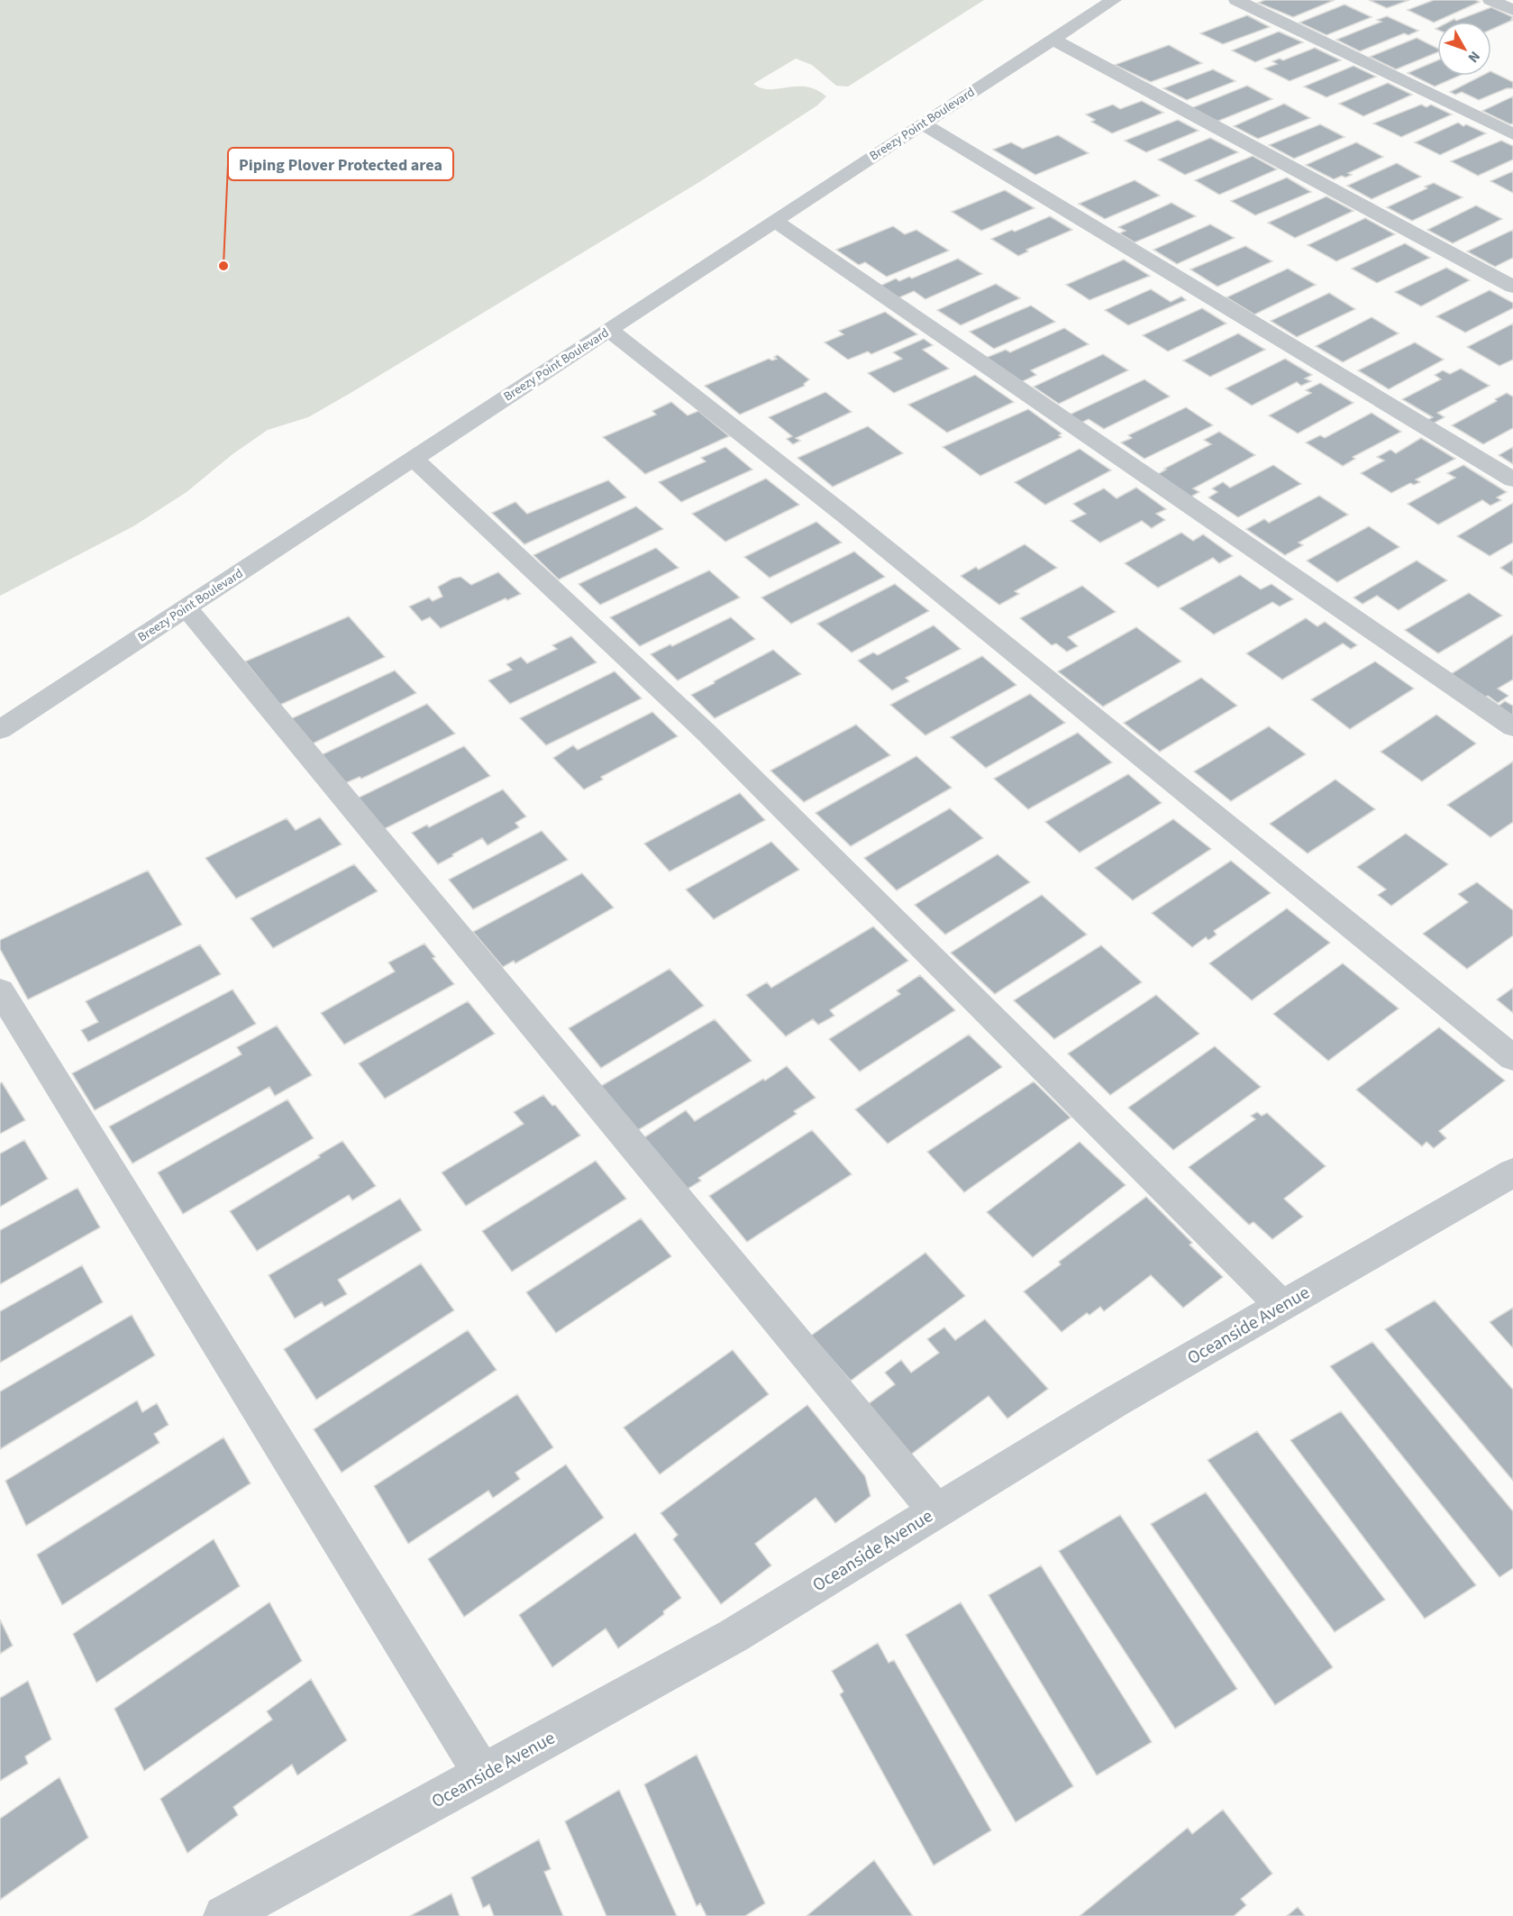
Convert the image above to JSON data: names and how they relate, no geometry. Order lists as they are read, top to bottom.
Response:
{
  "streets": {
    "street": ["Breezy Point Boulevard", "Oceanside Avenue"]
  },
  "places": ["Piping Plover Protected area"],
  "north": "bottom right"
}
